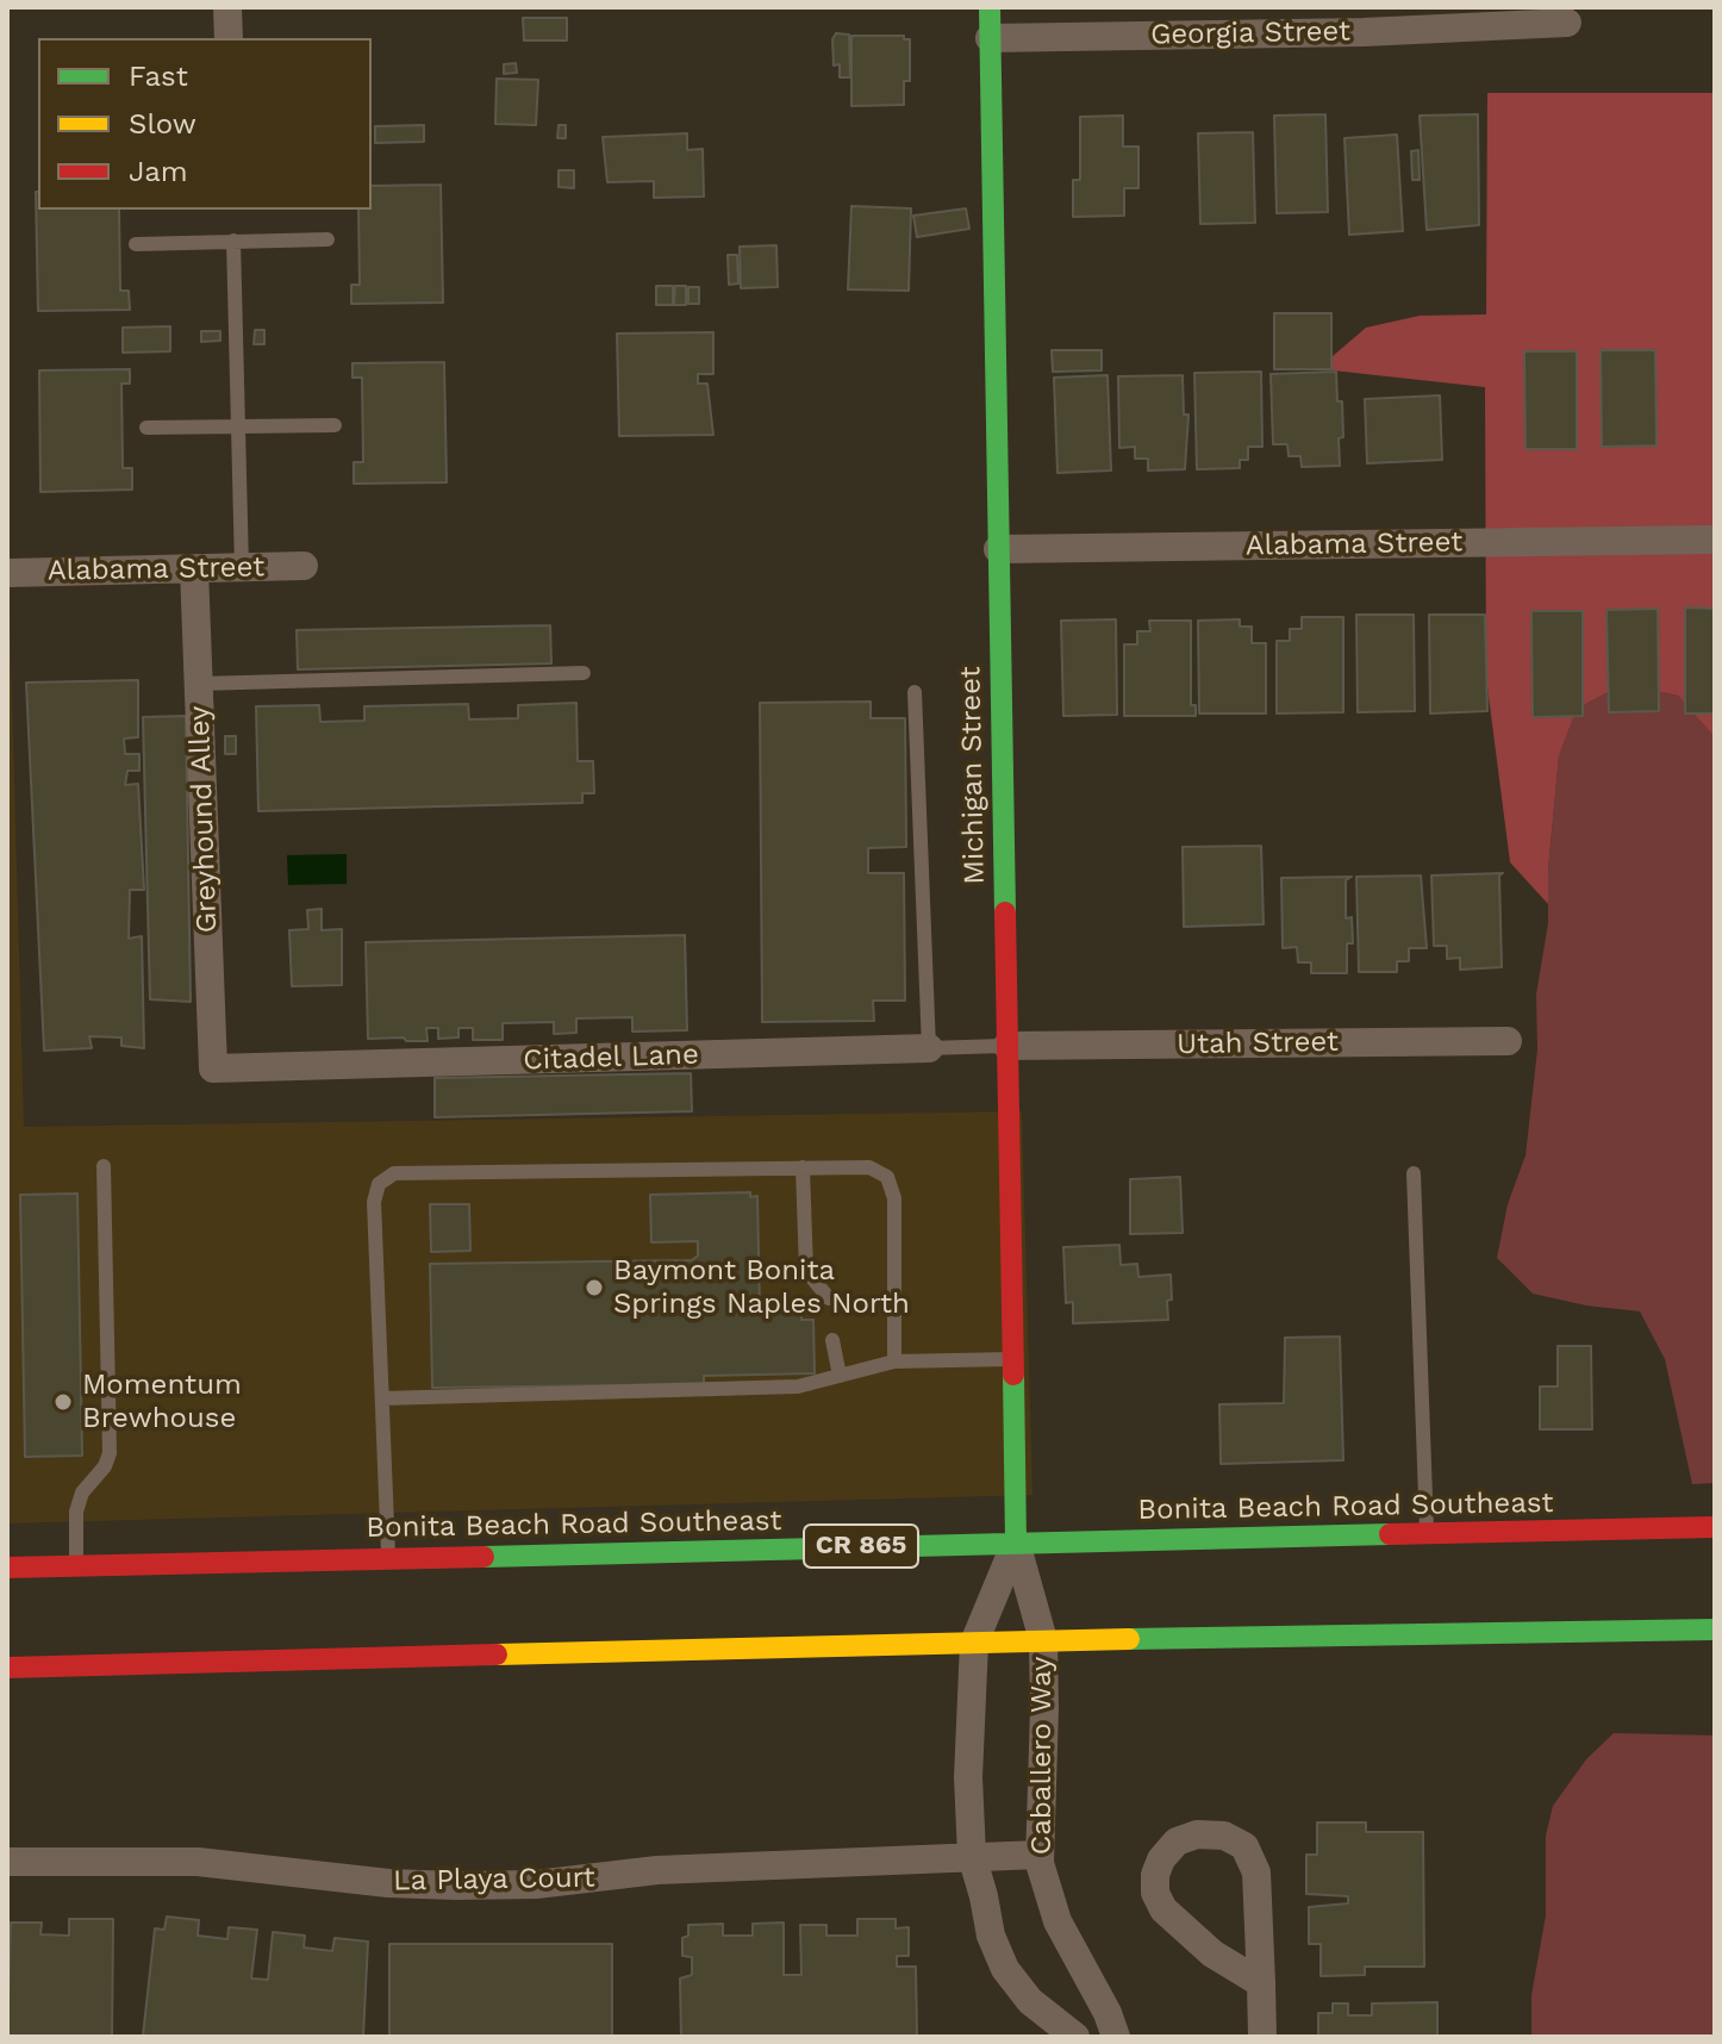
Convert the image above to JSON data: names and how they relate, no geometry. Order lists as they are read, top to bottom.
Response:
{
  "streets": {
    "main road": ["Michigan Street", "Bonita Beach Road Southeast", "CR 865"],
    "street": [
      "Georgia Street",
      "Alabama Street",
      "Greyhound Alley",
      "Utah Street",
      "Citadel Lane",
      "Caballero Way",
      "La Playa Court"
    ]
  },
  "crossings": [
    ["Georgia Street", "Michigan Street"],
    ["Alabama Street", "Michigan Street"],
    ["Alabama Street", "Greyhound Alley"],
    ["Michigan Street", "Utah Street"],
    ["Michigan Street", "Citadel Lane"],
    ["Michigan Street", "Bonita Beach Road Southeast"],
    ["Michigan Street", "Caballero Way"],
    ["Greyhound Alley", "Citadel Lane"],
    ["Utah Street", "Citadel Lane"],
    ["Bonita Beach Road Southeast", "Caballero Way"],
    ["Caballero Way", "La Playa Court"]
  ],
  "places": ["Baymont Bonita Springs Naples North", "Momentum Brewhouse"],
  "legend": ["Fast", "Slow", "Jam"]
}
